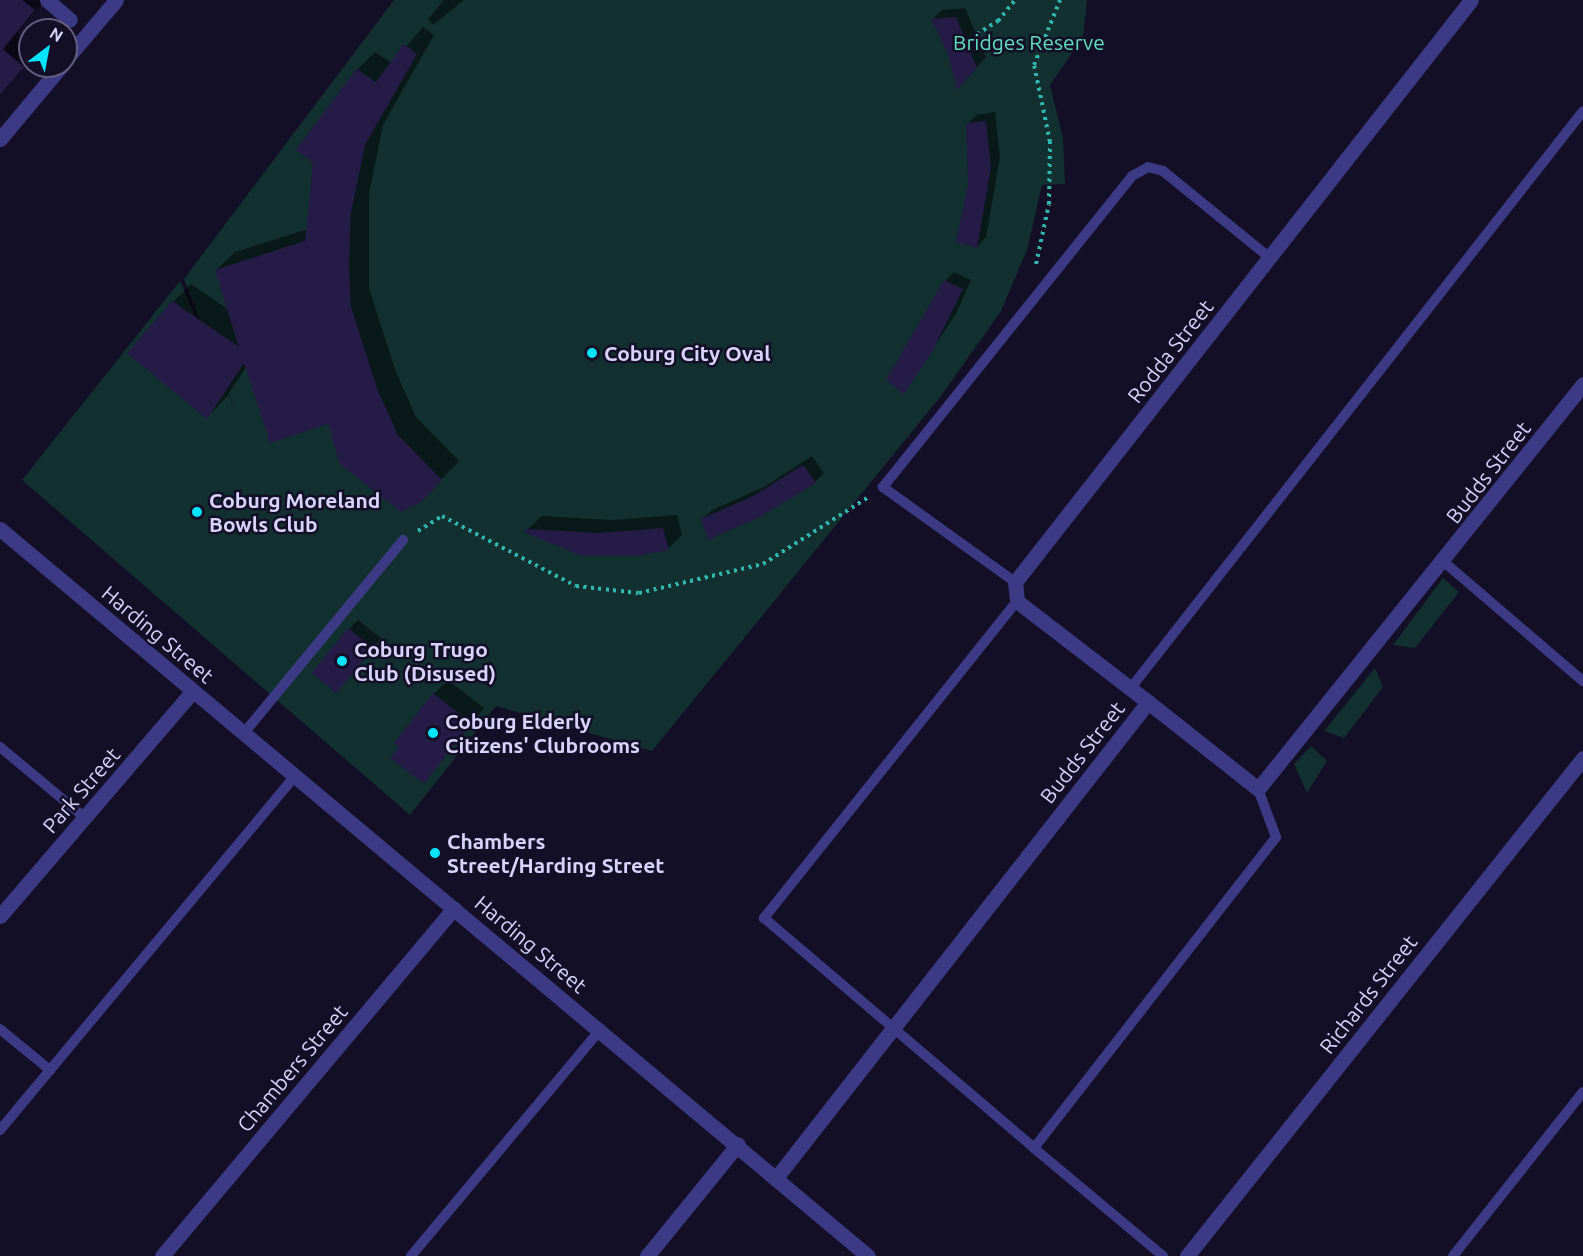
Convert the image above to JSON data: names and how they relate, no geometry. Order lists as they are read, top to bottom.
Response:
{
  "streets": {
    "street": [
      "Rodda Street",
      "Budds Street",
      "Harding Street",
      "Park Street",
      "Richards Street",
      "Chambers Street"
    ]
  },
  "crossings": [
    ["Budds Street", "Harding Street"],
    ["Harding Street", "Park Street"],
    ["Harding Street", "Chambers Street"]
  ],
  "parks": ["Bridges Reserve"],
  "places": [
    "Coburg City Oval",
    "Coburg Moreland Bowls Club",
    "Coburg Trugo Club (Disused)",
    "Coburg Elderly Citizens' Clubrooms",
    "Chambers Street/Harding Street"
  ],
  "north": "top right"
}
